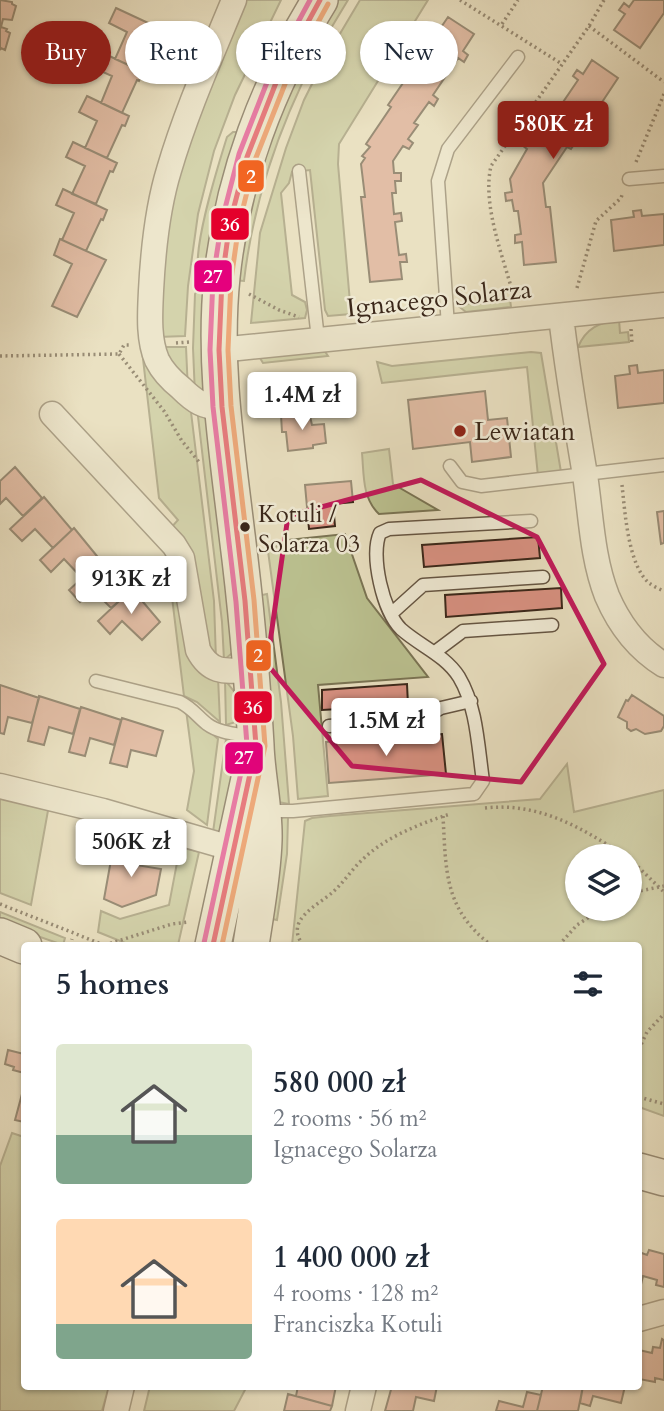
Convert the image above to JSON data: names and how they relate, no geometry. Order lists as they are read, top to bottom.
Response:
{
  "streets": {
    "street": ["Ignacego Solarza"]
  },
  "places": ["Lewiatan", "Kotuli / Solarza 03"],
  "lines": ["transit line 36", "transit line 27", "transit line 2"],
  "page": {
    "chip": [
      "Buy",
      "Rent",
      "Filters",
      "New"
    ],
    "price": [
      "580K zł",
      "1.4M zł",
      "913K zł",
      "1.5M zł",
      "506K zł"
    ],
    "heading": "5 homes",
    "list": [
      {
        "name": "580 000 zł",
        "note": "2 rooms · 56 m² · Ignacego Solarza"
      },
      {
        "name": "1 400 000 zł",
        "note": "4 rooms · 128 m² · Franciszka Kotuli"
      }
    ]
  }
}
